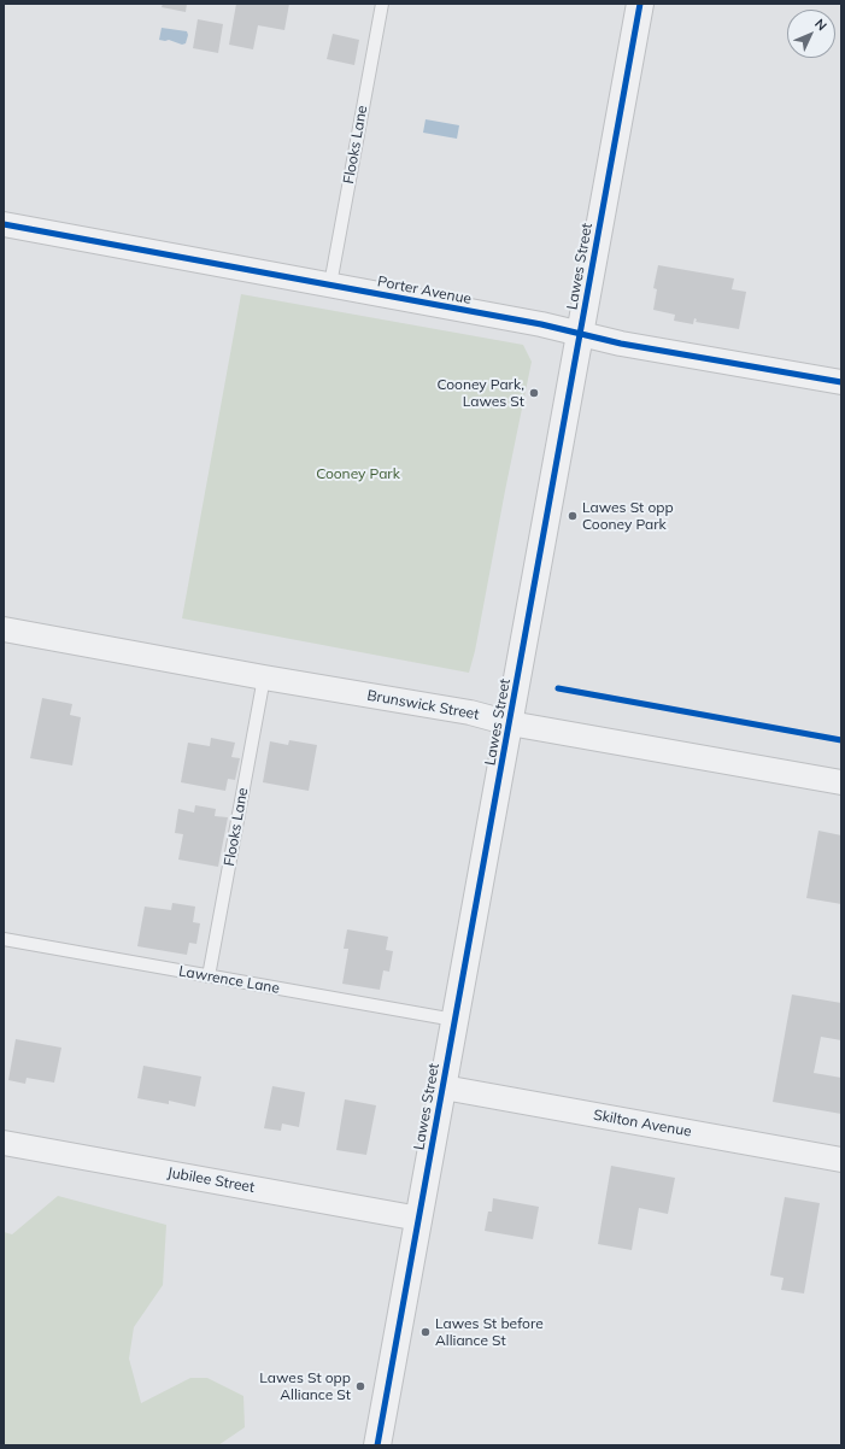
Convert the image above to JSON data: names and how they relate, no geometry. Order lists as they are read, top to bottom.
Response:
{
  "streets": {
    "street": [
      "Lawes Street",
      "Porter Avenue",
      "Brunswick Street",
      "Skilton Avenue",
      "Jubilee Street"
    ],
    "lane": ["Flooks Lane", "Lawrence Lane"]
  },
  "crossings": [
    ["Flooks Lane", "Porter Avenue"],
    ["Flooks Lane", "Brunswick Street"],
    ["Flooks Lane", "Lawrence Lane"],
    ["Lawes Street", "Porter Avenue"],
    ["Lawes Street", "Brunswick Street"],
    ["Lawes Street", "Lawrence Lane"],
    ["Lawes Street", "Skilton Avenue"],
    ["Lawes Street", "Jubilee Street"]
  ],
  "parks": ["Cooney Park"],
  "places": [
    "Cooney Park, Lawes St",
    "Lawes St opp Cooney Park",
    "Lawes St before Alliance St",
    "Lawes St opp Alliance St"
  ],
  "north": "top right"
}
